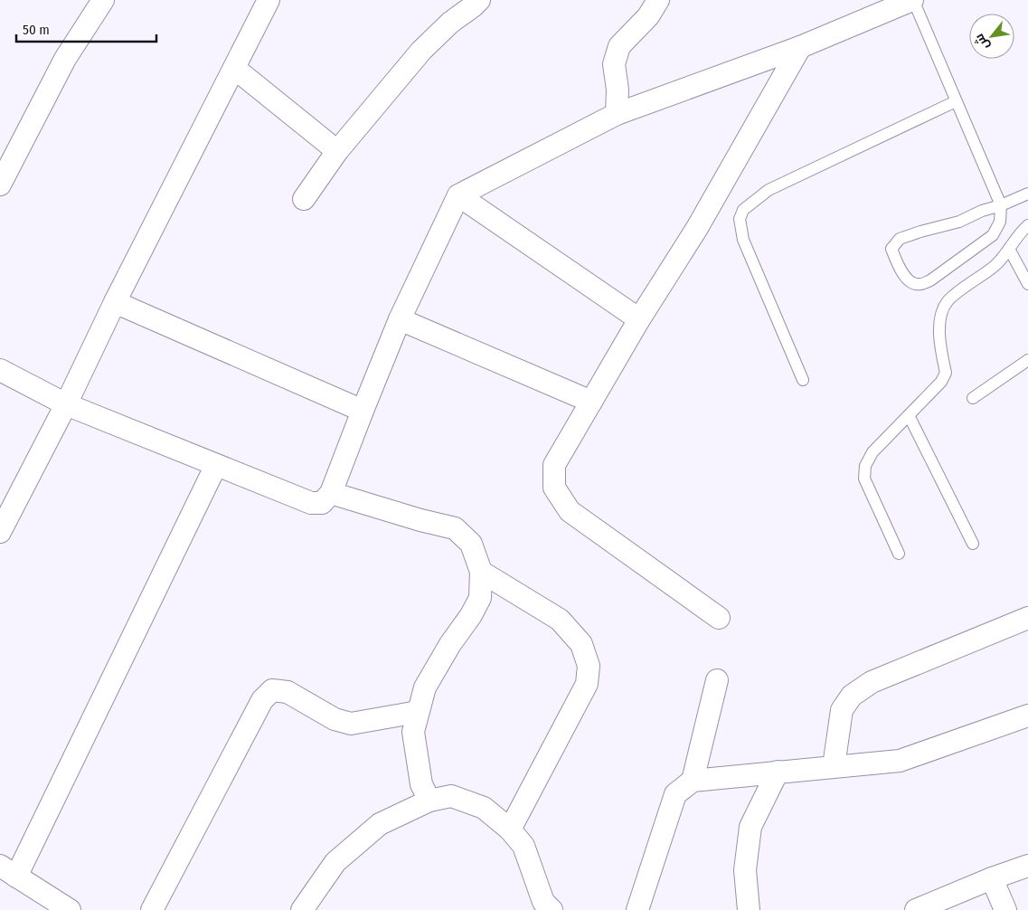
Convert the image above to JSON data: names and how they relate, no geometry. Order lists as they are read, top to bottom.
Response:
{
  "scale_bar": "50 m",
  "north": "bottom left"
}
